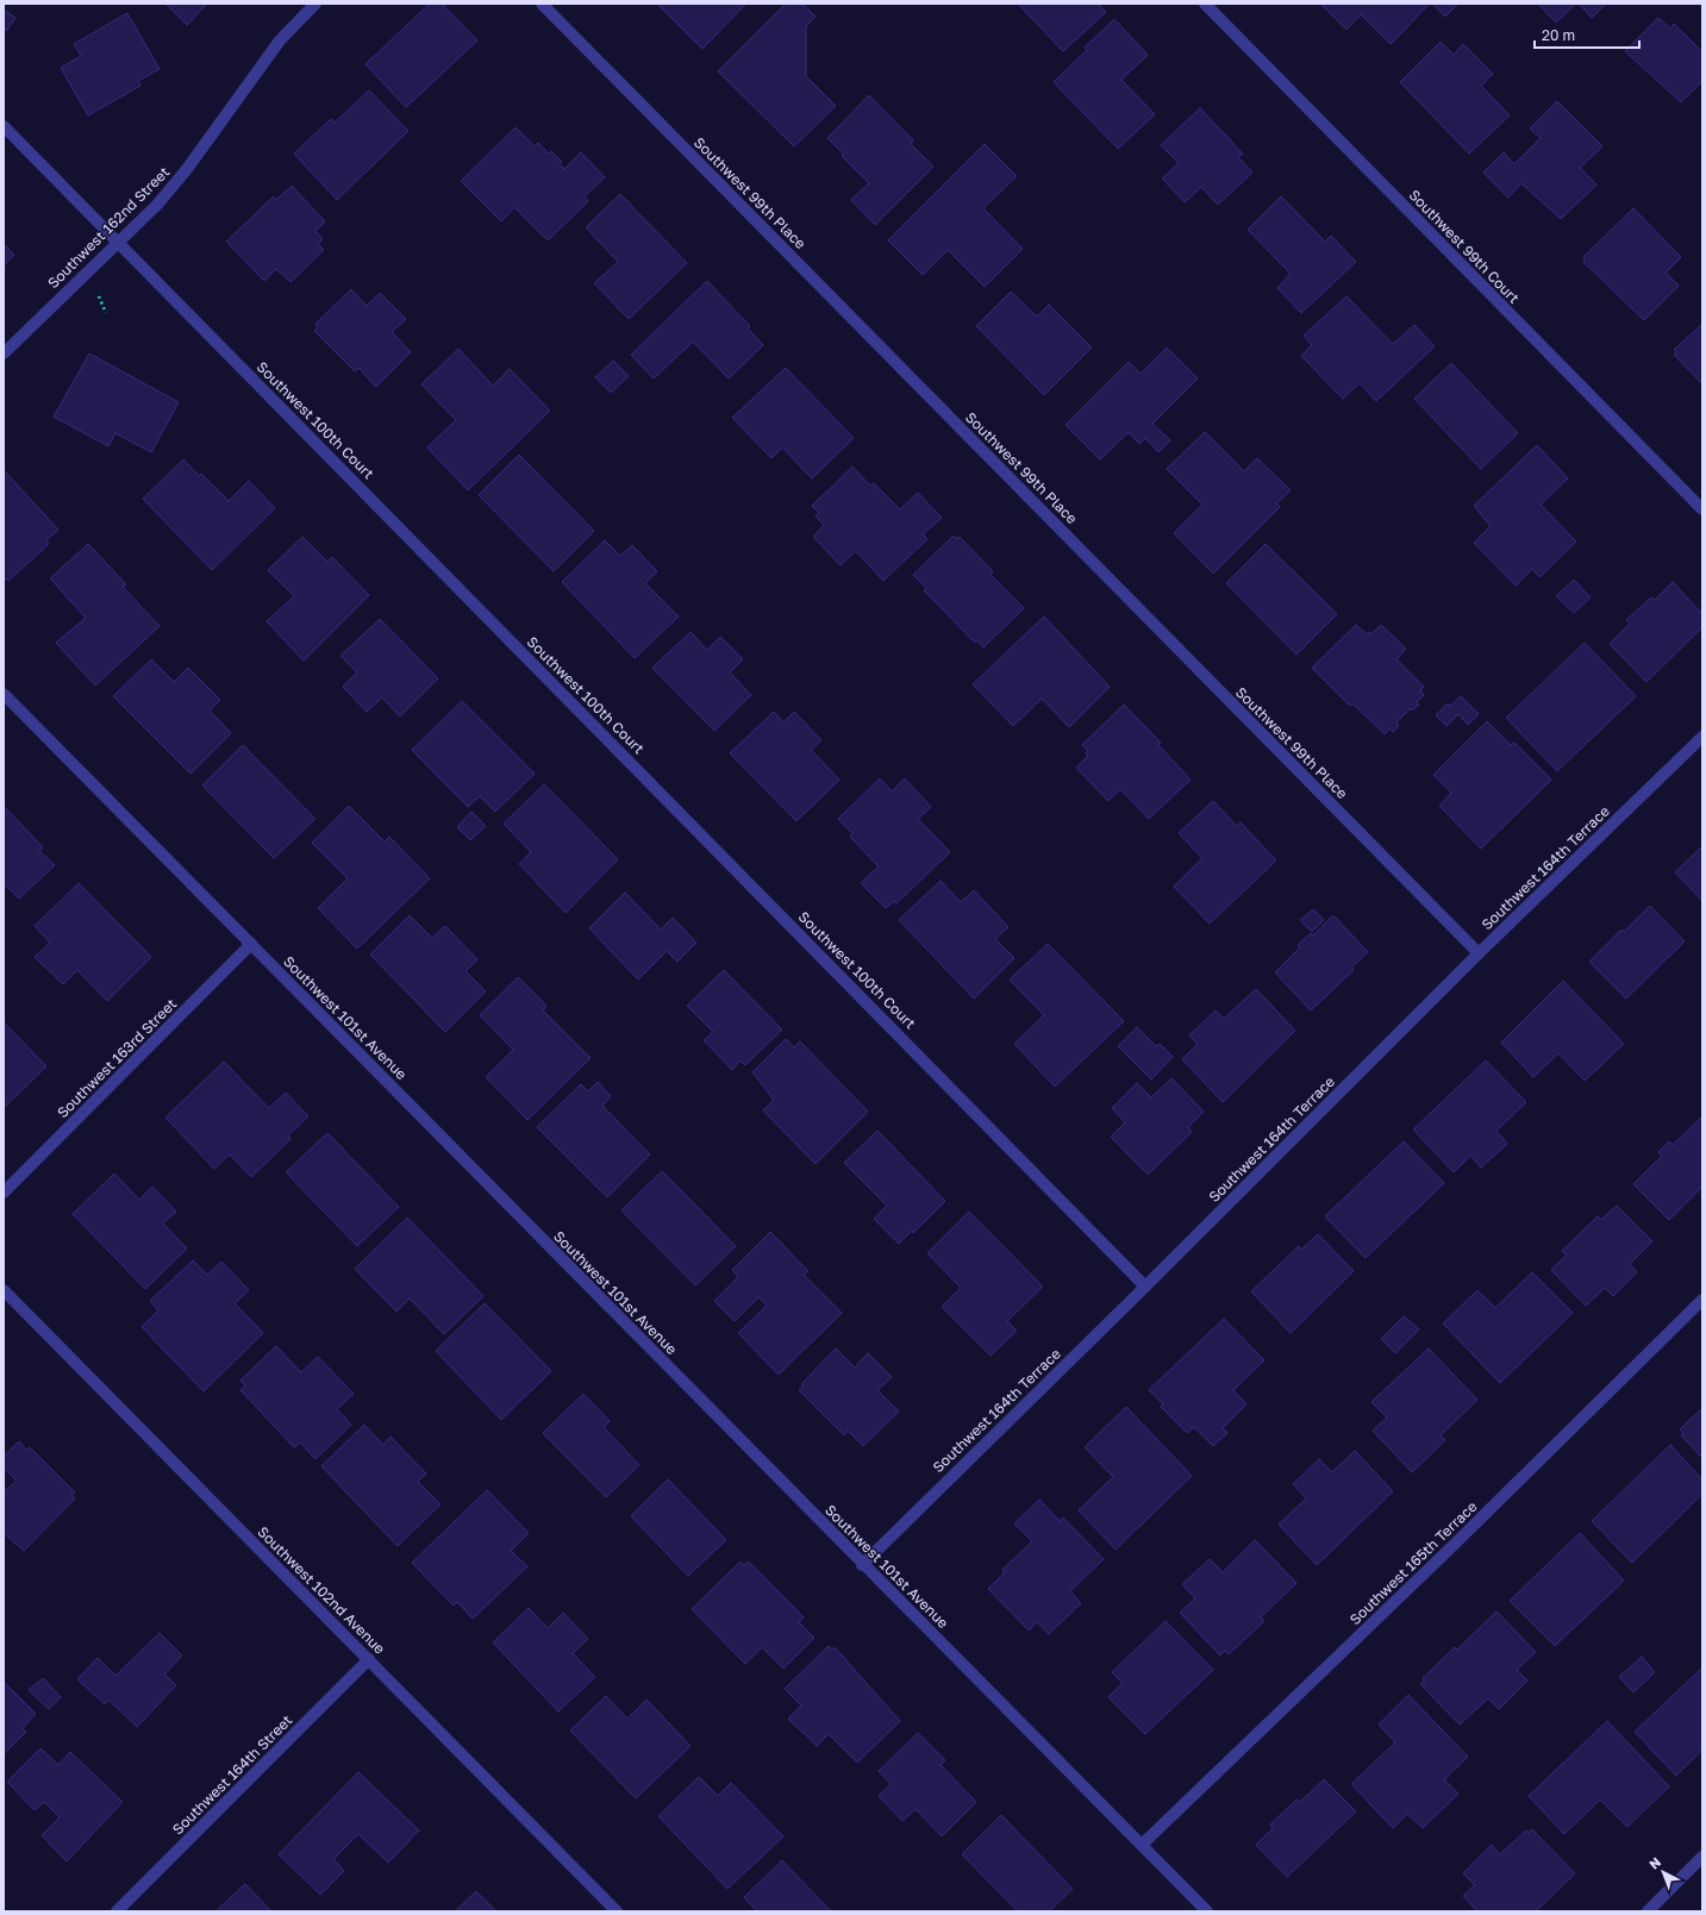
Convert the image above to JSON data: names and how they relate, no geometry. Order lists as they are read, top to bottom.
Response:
{
  "streets": {
    "street": [
      "Southwest 99th Place",
      "Southwest 162nd Street",
      "Southwest 99th Court",
      "Southwest 100th Court",
      "Southwest 164th Terrace",
      "Southwest 101st Avenue",
      "Southwest 163rd Street",
      "Southwest 165th Terrace",
      "Southwest 102nd Avenue",
      "Southwest 164th Street"
    ]
  },
  "crossings": [
    ["Southwest 99th Place", "Southwest 164th Terrace"],
    ["Southwest 162nd Street", "Southwest 100th Court"],
    ["Southwest 100th Court", "Southwest 164th Terrace"],
    ["Southwest 164th Terrace", "Southwest 101st Avenue"],
    ["Southwest 101st Avenue", "Southwest 163rd Street"],
    ["Southwest 101st Avenue", "Southwest 165th Terrace"],
    ["Southwest 102nd Avenue", "Southwest 164th Street"]
  ],
  "scale_bar": "20 m",
  "north": "top left"
}
